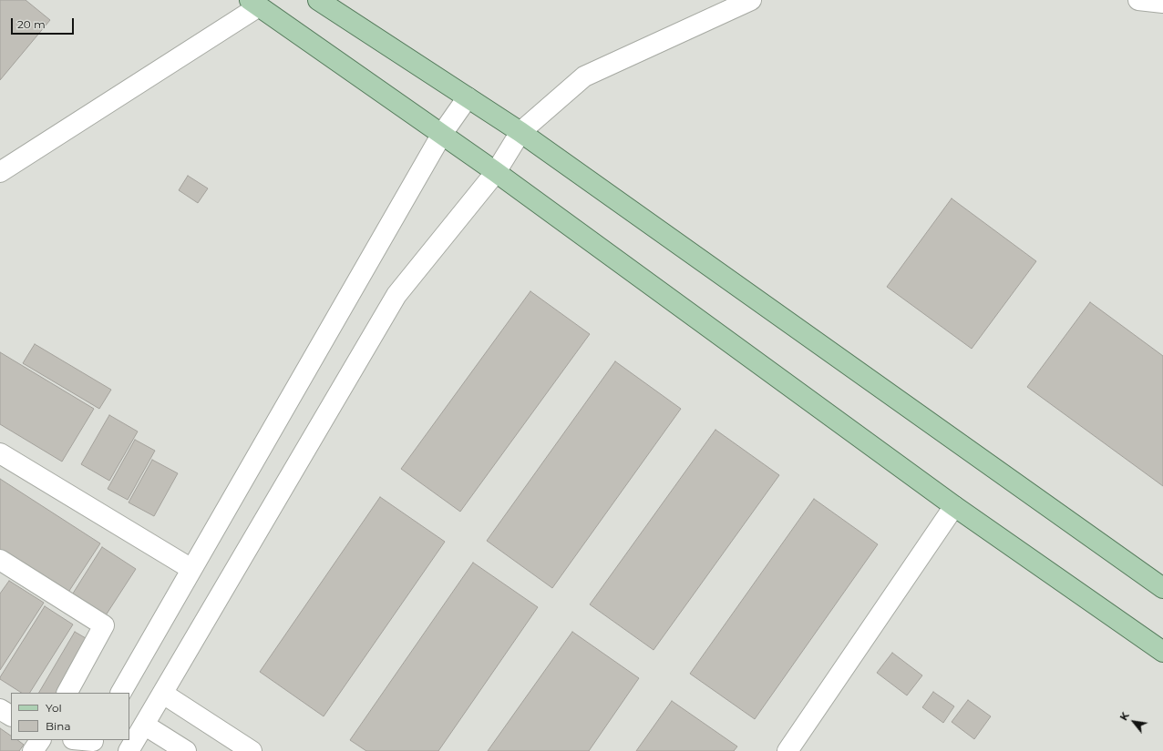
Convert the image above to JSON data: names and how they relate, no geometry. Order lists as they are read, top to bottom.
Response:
{
  "legend": ["Yol", "Bina"],
  "scale_bar": "20 m",
  "north": "top left"
}
